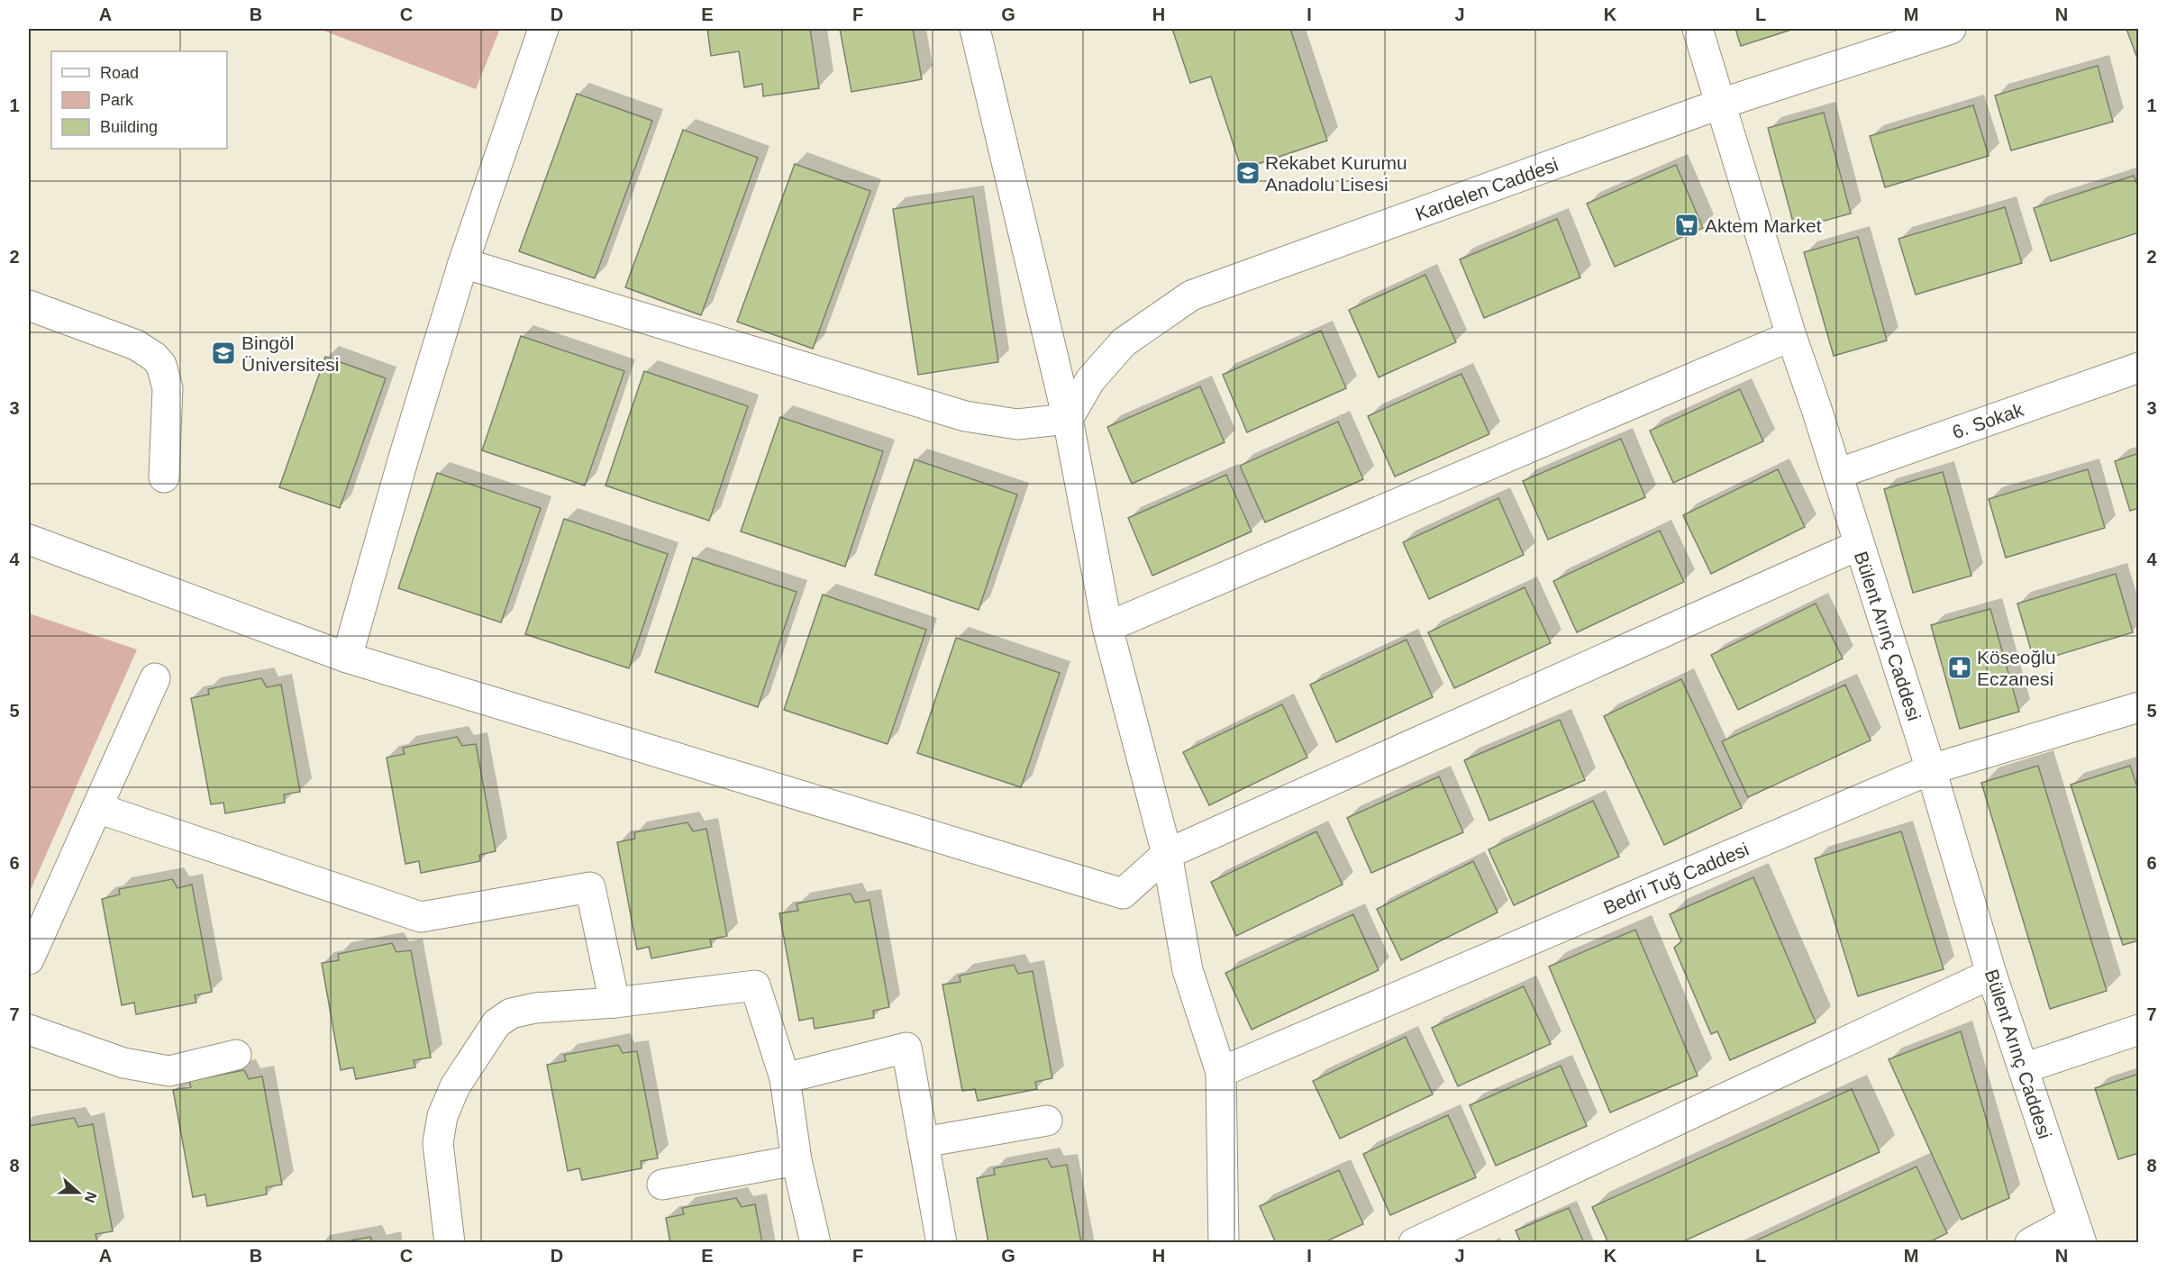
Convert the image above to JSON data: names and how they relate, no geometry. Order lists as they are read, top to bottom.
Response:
{
  "streets": {
    "street": [
      "Kardelen Caddesi",
      "6. Sokak",
      "Bülent Arınç Caddesi",
      "Bedri Tuğ Caddesi"
    ]
  },
  "crossings": [
    ["Kardelen Caddesi", "Bülent Arınç Caddesi"],
    ["6. Sokak", "Bülent Arınç Caddesi"],
    ["Bülent Arınç Caddesi", "Bedri Tuğ Caddesi"]
  ],
  "places": {
    "school or university": ["Rekabet Kurumu Anadolu Lisesi", "Bingöl Üniversitesi"],
    "supermarket": ["Aktem Market"],
    "pharmacy": ["Köseoğlu Eczanesi"]
  },
  "legend": ["Road", "Park", "Building"],
  "north": "right",
  "grid": {
    "columns": [
      "A",
      "B",
      "C",
      "D",
      "E",
      "F",
      "G",
      "H",
      "I",
      "J",
      "K",
      "L",
      "M",
      "N"
    ],
    "rows": [
      "1",
      "2",
      "3",
      "4",
      "5",
      "6",
      "7",
      "8"
    ]
  }
}
